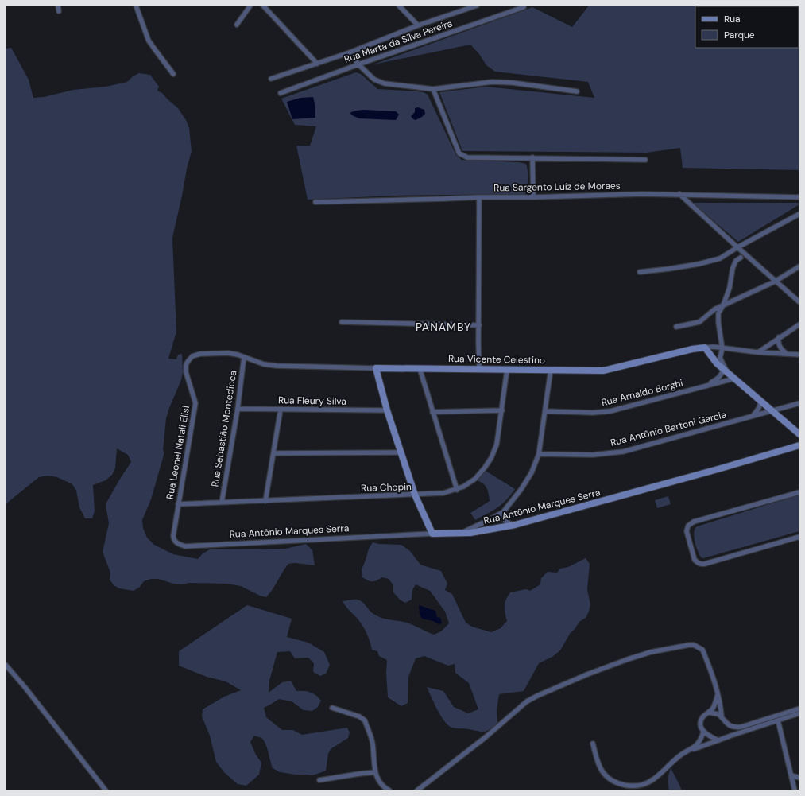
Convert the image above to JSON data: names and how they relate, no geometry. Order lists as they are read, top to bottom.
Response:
{
  "streets": {
    "street": [
      "Rua Marta da Silva Pereira",
      "Rua Sargento Luíz de Moraes",
      "Rua Vicente Celestino",
      "Rua Arnaldo Borghi",
      "Rua Fleury Silva",
      "Rua Sebastião Montedioca",
      "Rua Antônio Bertoni Garcia",
      "Rua Leonel Natali Elisi",
      "Rua Chopin",
      "Rua Antônio Marques Serra"
    ]
  },
  "crossings": [
    ["Rua Vicente Celestino", "Rua Sebastião Montedioca"],
    ["Rua Vicente Celestino", "Rua Leonel Natali Elisi"],
    ["Rua Vicente Celestino", "Rua Chopin"],
    ["Rua Fleury Silva", "Rua Sebastião Montedioca"],
    ["Rua Sebastião Montedioca", "Rua Chopin"],
    ["Rua Leonel Natali Elisi", "Rua Chopin"],
    ["Rua Leonel Natali Elisi", "Rua Antônio Marques Serra"]
  ],
  "districts": ["PANAMBY"],
  "legend": ["Rua", "Parque"]
}
